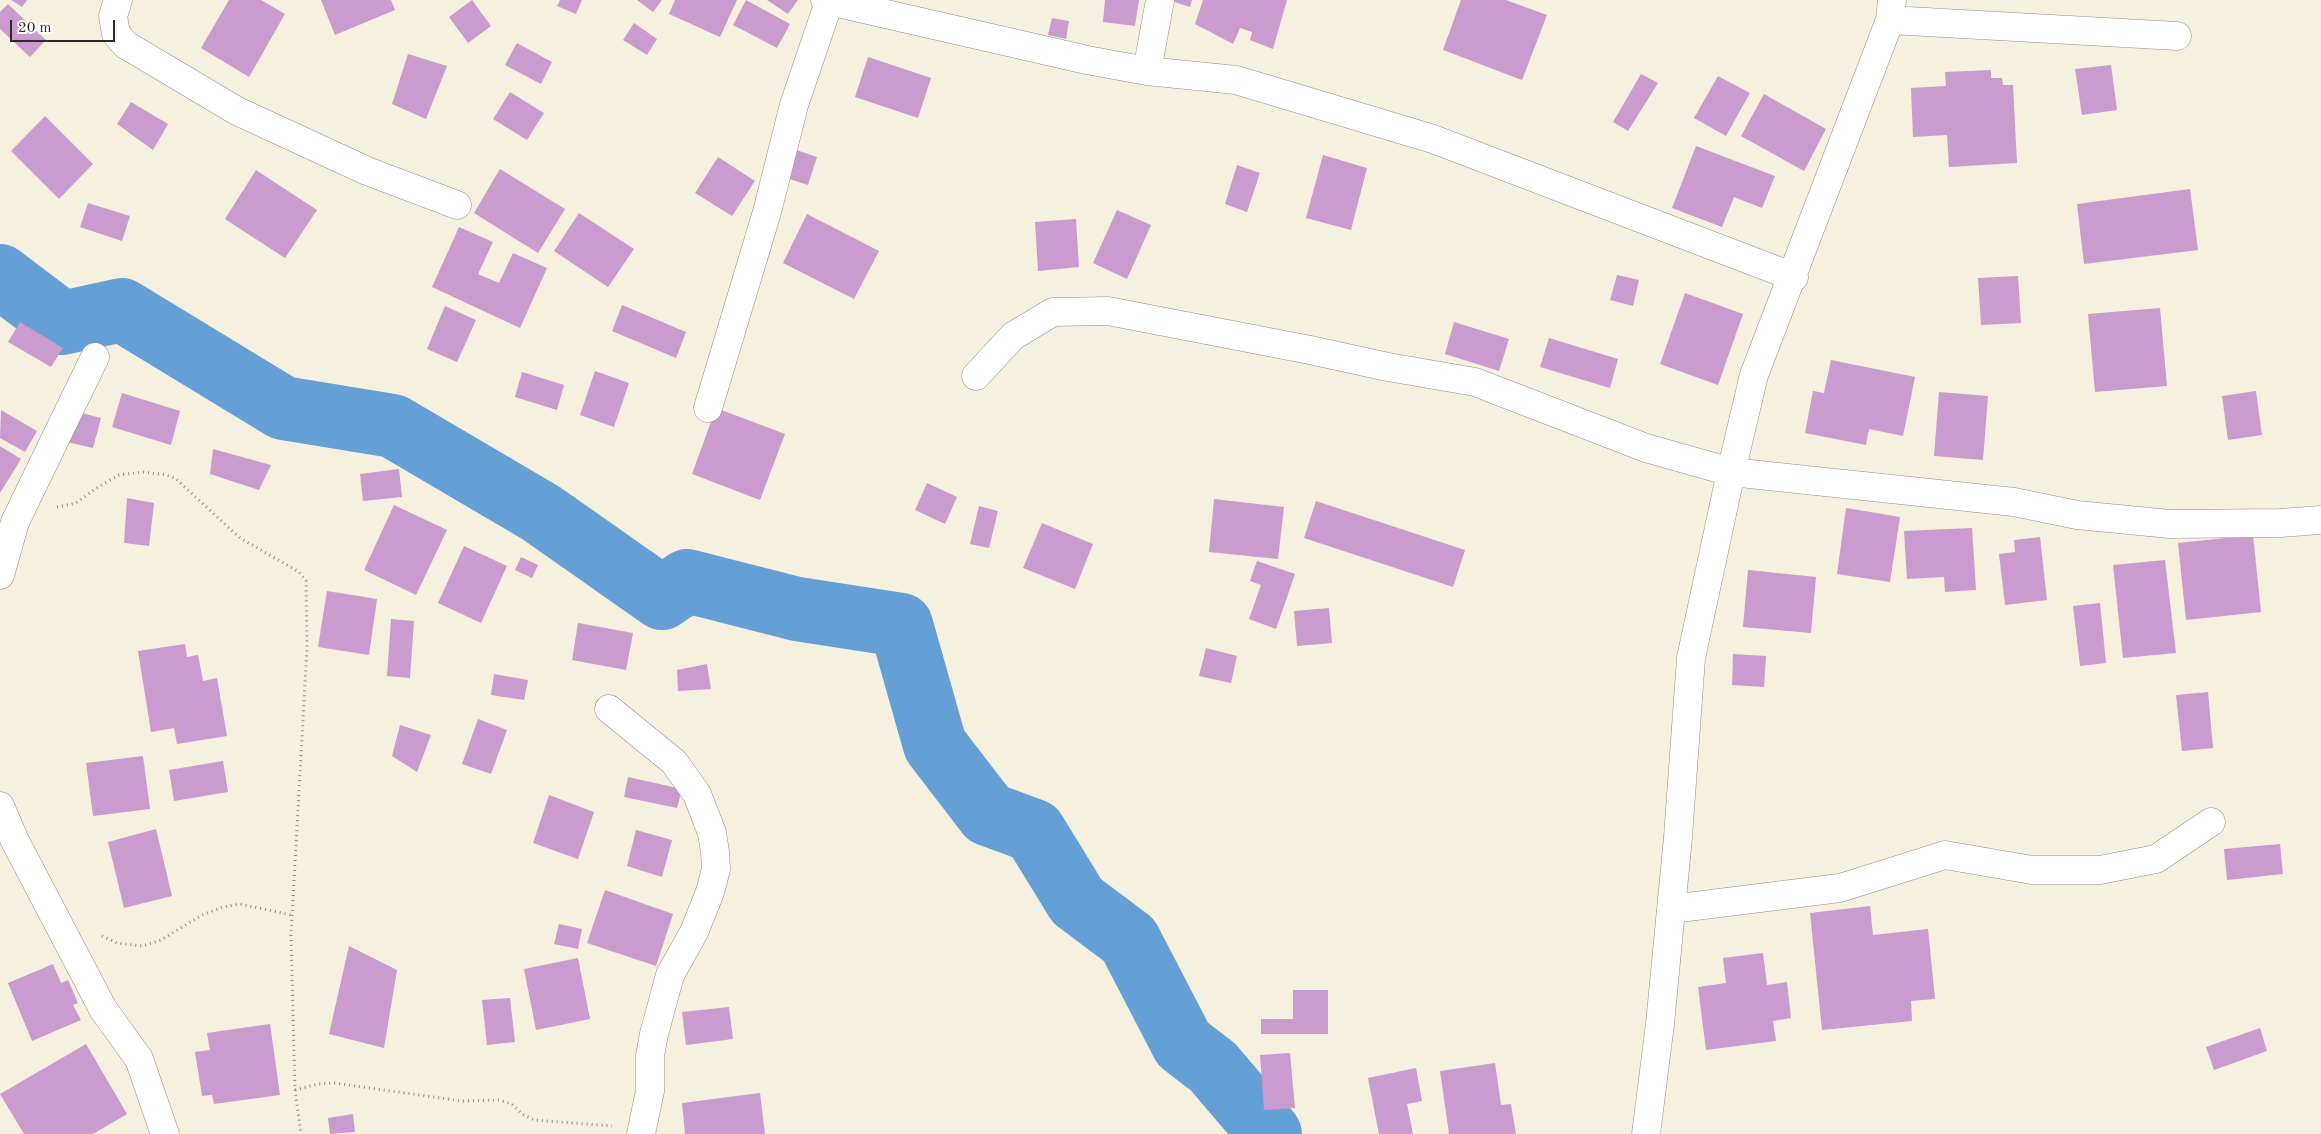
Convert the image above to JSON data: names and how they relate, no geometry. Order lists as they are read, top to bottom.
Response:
{
  "scale_bar": "20 m"
}
